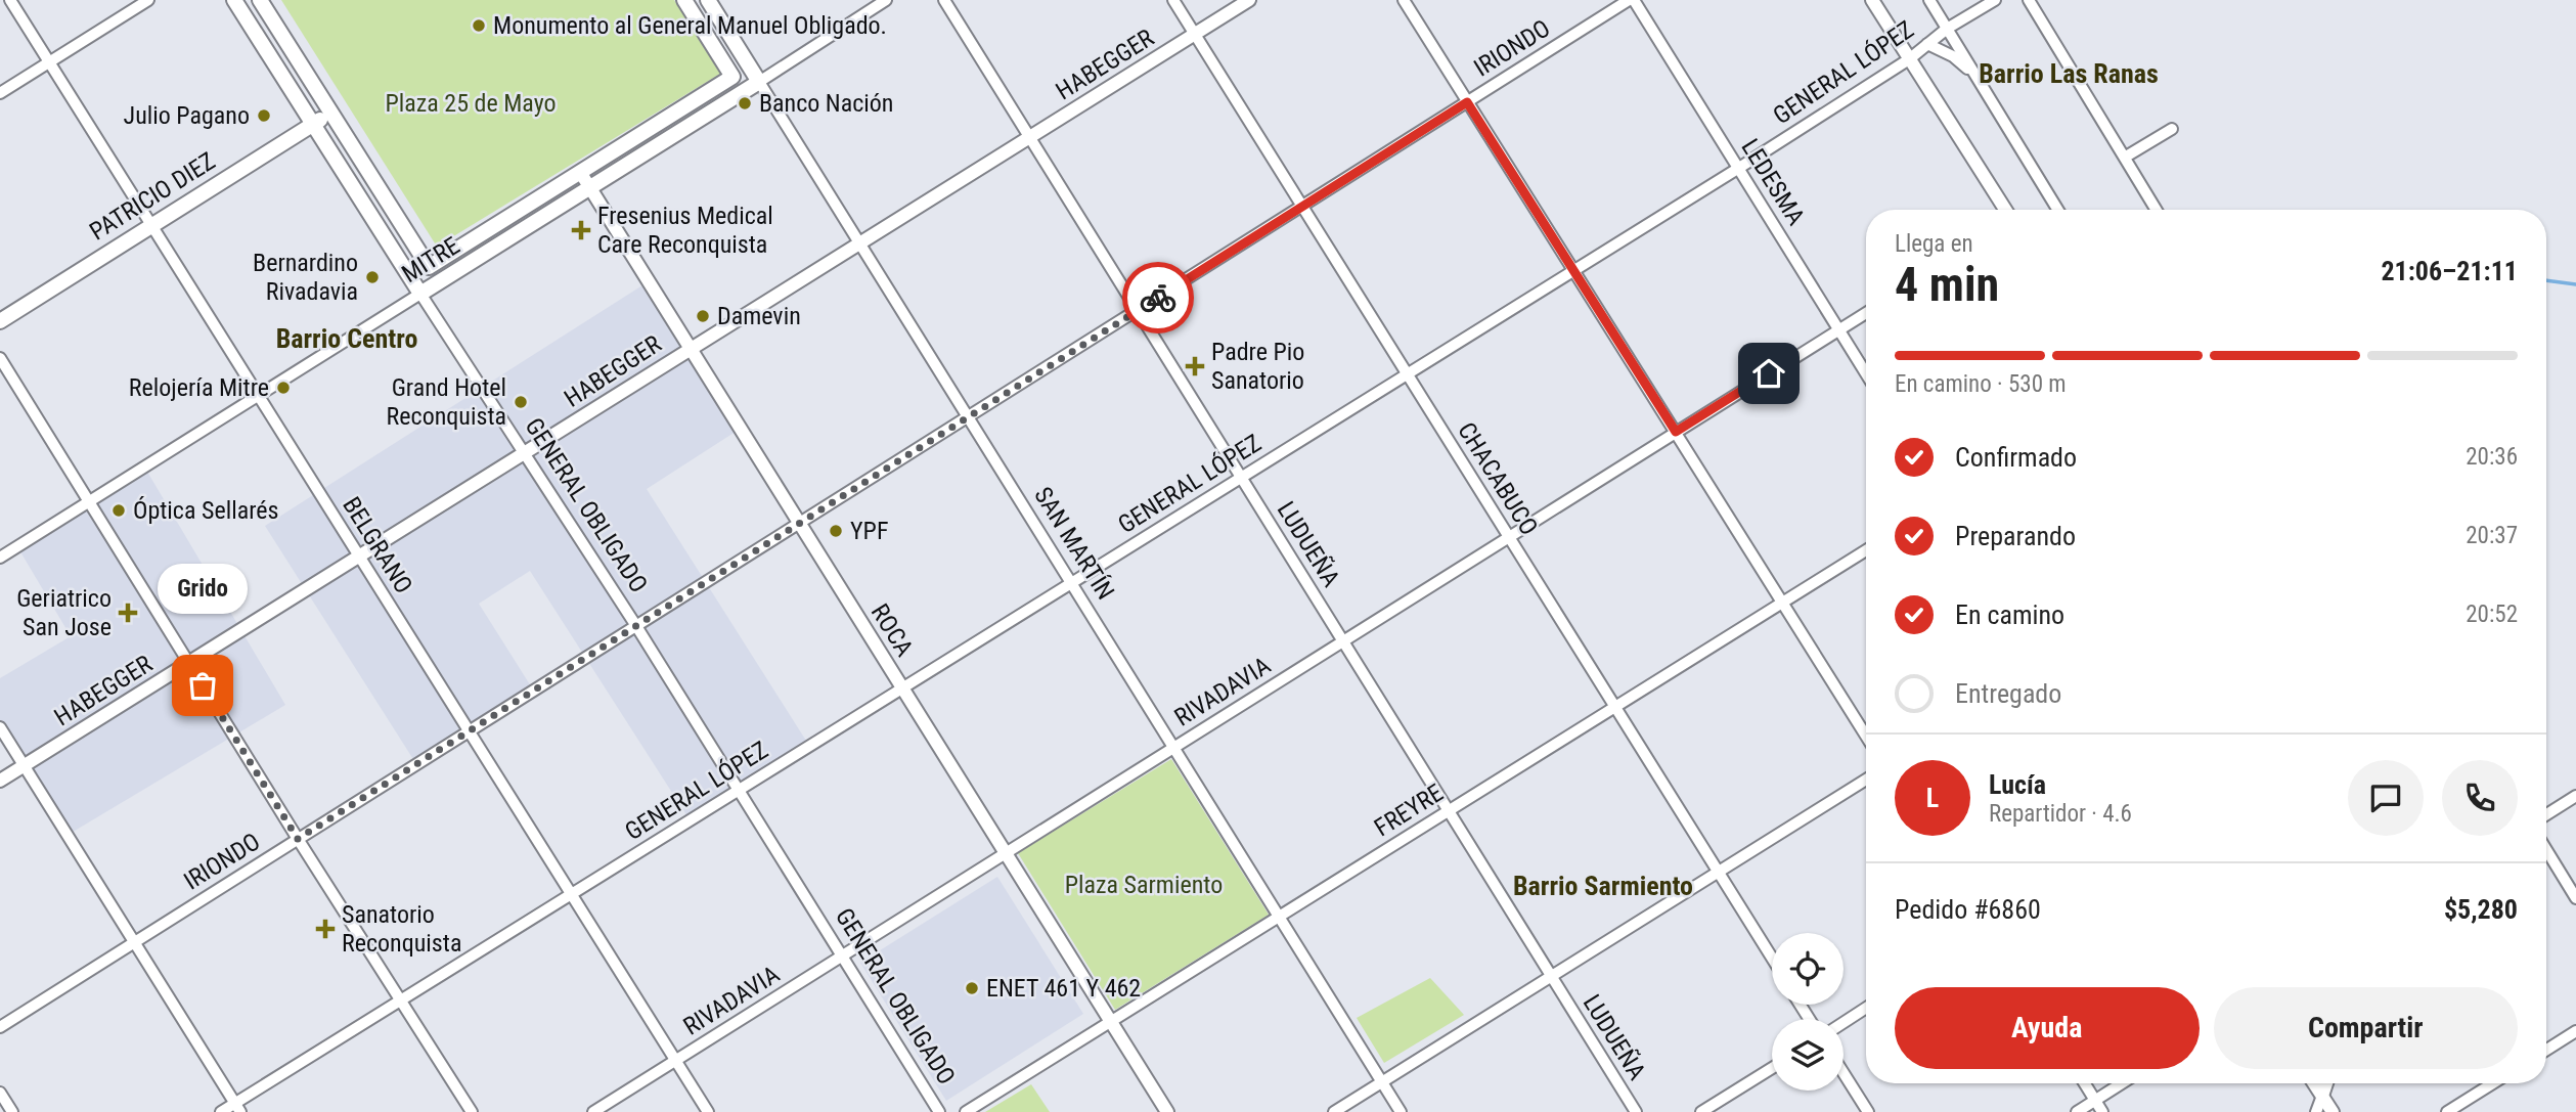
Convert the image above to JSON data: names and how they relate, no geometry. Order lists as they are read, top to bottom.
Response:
{
  "streets": {
    "main road": [
      "PATRICIO DIEZ",
      "MITRE",
      "GENERAL OBLIGADO",
      "SAN MARTÍN"
    ],
    "street": [
      "IRIONDO",
      "HABEGGER",
      "GENERAL LÓPEZ",
      "LEDESMA",
      "CHACABUCO",
      "LUDUEÑA",
      "BELGRANO",
      "ROCA",
      "RIVADAVIA",
      "FREYRE"
    ]
  },
  "crossings": [
    ["IRIONDO", "LEDESMA"],
    ["IRIONDO", "CHACABUCO"],
    ["IRIONDO", "GENERAL OBLIGADO"],
    ["IRIONDO", "SAN MARTÍN"],
    ["IRIONDO", "LUDUEÑA"],
    ["IRIONDO", "BELGRANO"],
    ["IRIONDO", "ROCA"],
    ["HABEGGER", "CHACABUCO"],
    ["HABEGGER", "GENERAL OBLIGADO"],
    ["HABEGGER", "SAN MARTÍN"],
    ["HABEGGER", "LUDUEÑA"],
    ["HABEGGER", "BELGRANO"],
    ["HABEGGER", "ROCA"],
    ["GENERAL LÓPEZ", "LEDESMA"],
    ["GENERAL LÓPEZ", "CHACABUCO"],
    ["GENERAL LÓPEZ", "GENERAL OBLIGADO"],
    ["GENERAL LÓPEZ", "SAN MARTÍN"],
    ["GENERAL LÓPEZ", "LUDUEÑA"],
    ["GENERAL LÓPEZ", "BELGRANO"],
    ["GENERAL LÓPEZ", "ROCA"],
    ["LEDESMA", "RIVADAVIA"],
    ["PATRICIO DIEZ", "MITRE"],
    ["PATRICIO DIEZ", "GENERAL OBLIGADO"],
    ["PATRICIO DIEZ", "BELGRANO"],
    ["MITRE", "GENERAL OBLIGADO"],
    ["MITRE", "SAN MARTÍN"],
    ["MITRE", "BELGRANO"],
    ["MITRE", "ROCA"],
    ["CHACABUCO", "RIVADAVIA"],
    ["CHACABUCO", "FREYRE"],
    ["GENERAL OBLIGADO", "RIVADAVIA"],
    ["SAN MARTÍN", "RIVADAVIA"],
    ["SAN MARTÍN", "FREYRE"],
    ["LUDUEÑA", "RIVADAVIA"],
    ["LUDUEÑA", "FREYRE"],
    ["BELGRANO", "RIVADAVIA"],
    ["ROCA", "RIVADAVIA"],
    ["ROCA", "FREYRE"]
  ],
  "districts": ["Barrio Las Ranas", "Barrio Centro", "Barrio Sarmiento"],
  "parks": ["Plaza 25 de Mayo", "Plaza Sarmiento"],
  "places": {
    "other": [
      "Monumento al General Manuel Obligado.",
      "Banco Nación",
      "Julio Pagano",
      "Bernardino Rivadavia",
      "Damevin",
      "Relojería Mitre",
      "Grand Hotel Reconquista",
      "Óptica Sellarés",
      "YPF",
      "Grido",
      "ENET 461 Y 462"
    ],
    "health": [
      "Fresenius Medical Care Reconquista",
      "Padre Pio Sanatorio",
      "Geriatrico San Jose",
      "Sanatorio Reconquista"
    ]
  },
  "page": {
    "heading": ["4 min", "Llega en", "21:06–21:11"],
    "panel": [
      "Lucía",
      "Repartidor · 4.6",
      "Pedido #6860",
      "$5,280"
    ],
    "bar": "En camino · 530 m",
    "list": [
      ["Confirmado", "20:36"],
      ["Preparando", "20:37"],
      ["En camino", "20:52"],
      "Entregado"
    ],
    "bubble": "Grido",
    "round": "L",
    "buttons": ["Ayuda", "Compartir"]
  }
}
